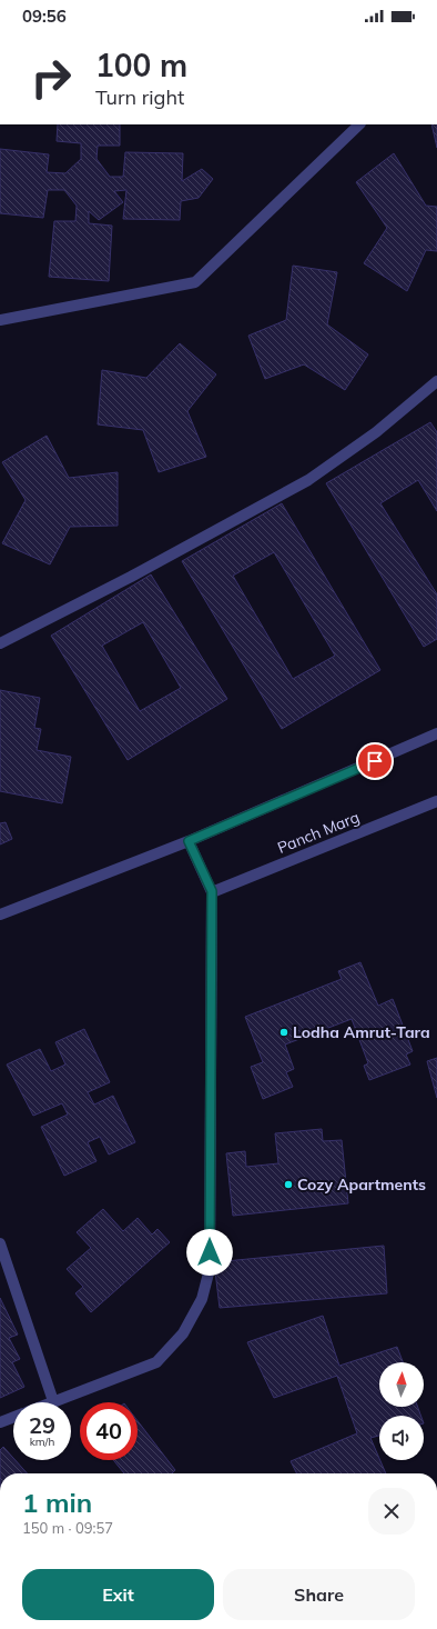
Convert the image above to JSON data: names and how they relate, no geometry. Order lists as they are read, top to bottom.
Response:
{
  "streets": {
    "street": ["Panch Marg"]
  },
  "places": ["Lodha Amrut-Tara", "Cozy Apartments"],
  "north": "top",
  "page": {
    "status": "09:56",
    "turn": ["100 m", "Turn right"],
    "speed": "29 km/h",
    "limit": "40",
    "heading": ["1 min", "150 m · 09:57"],
    "buttons": ["Exit", "Share"]
  }
}
